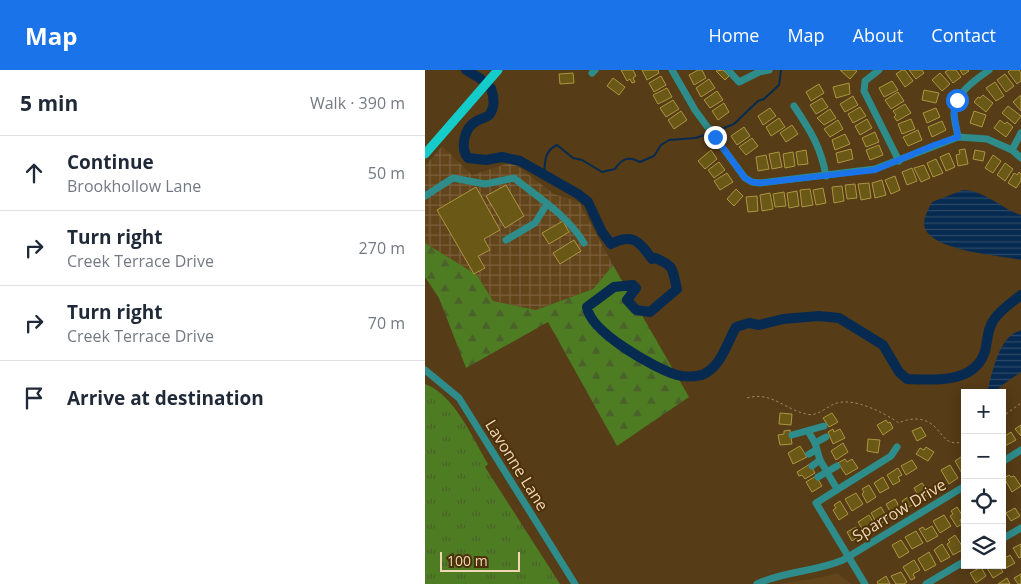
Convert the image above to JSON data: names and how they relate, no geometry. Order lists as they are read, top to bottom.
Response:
{
  "streets": {
    "street": ["Lavonne Lane", "Sparrow Drive"]
  },
  "scale_bar": "100 m",
  "page": {
    "header": "Map",
    "nav": [
      "Home",
      "Map",
      "About",
      "Contact"
    ],
    "heading": ["5 min", "Walk · 390 m"],
    "list": [
      ["Continue", "Brookhollow Lane", "50 m"],
      ["Turn right", "Creek Terrace Drive", "270 m"],
      ["Turn right", "Creek Terrace Drive", "70 m"],
      "Arrive at destination"
    ],
    "map_buttons": ["+", "−"],
    "scale": "100 m"
  }
}
